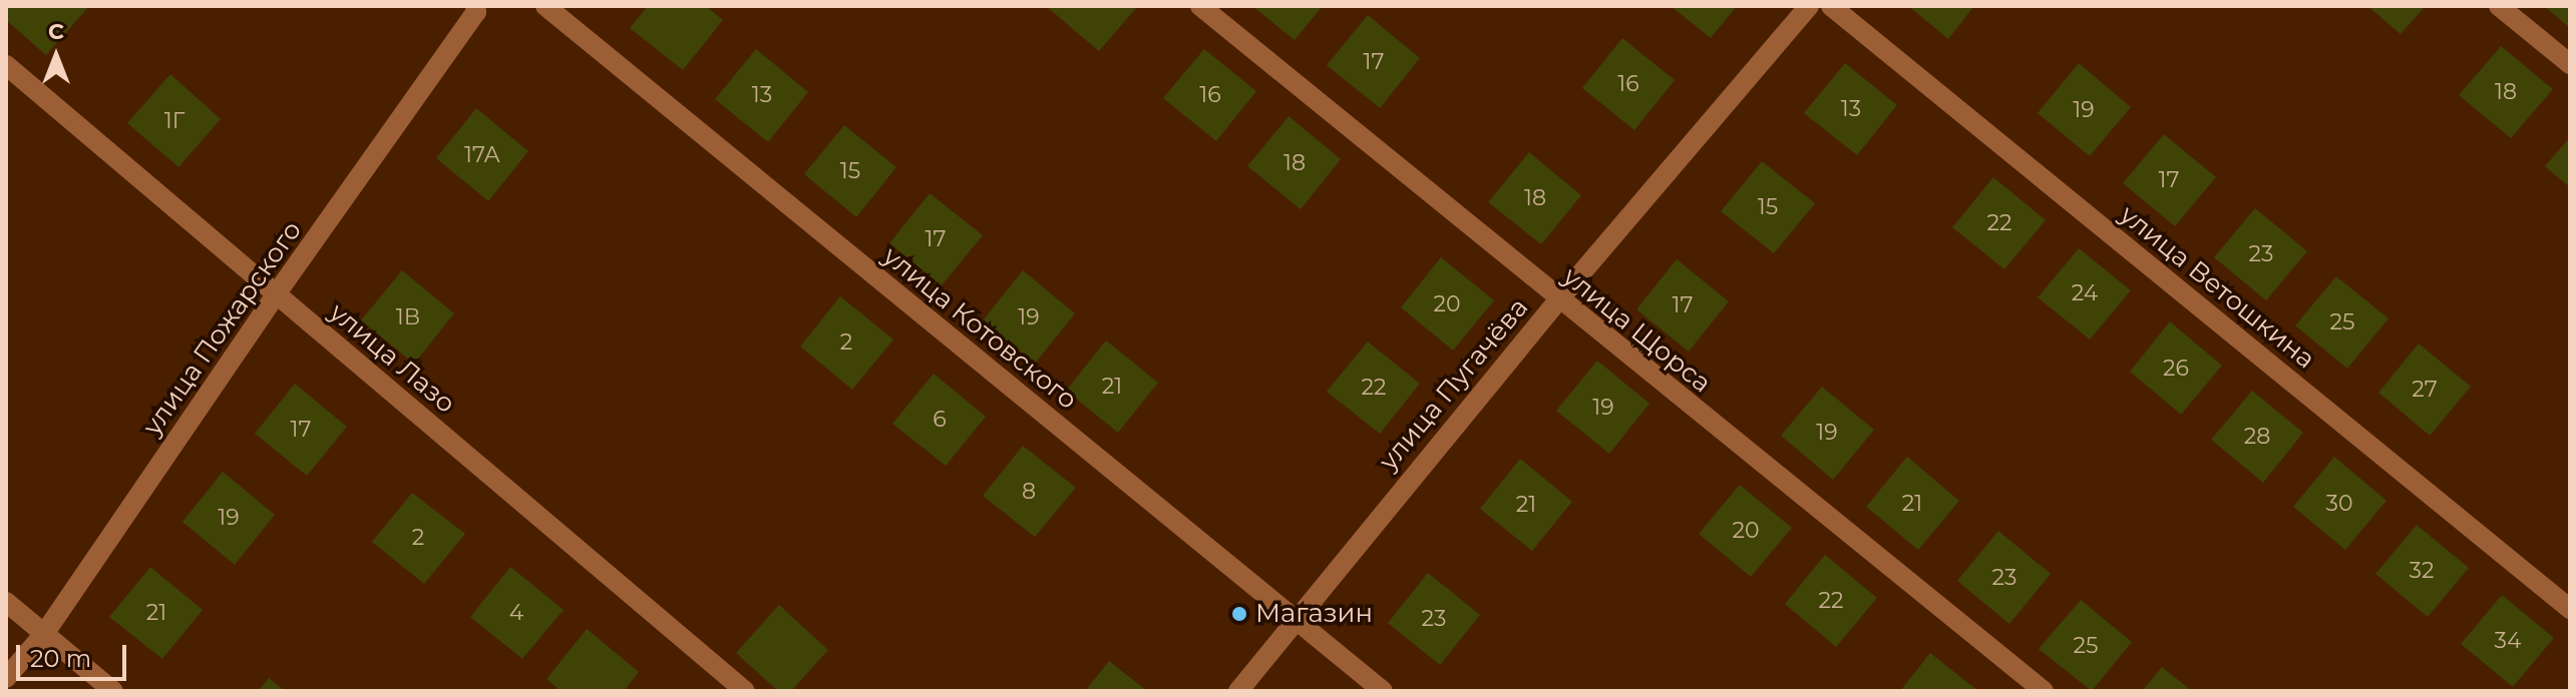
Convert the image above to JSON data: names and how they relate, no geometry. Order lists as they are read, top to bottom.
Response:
{
  "streets": {
    "street": [
      "улица Ветошкина",
      "улица Пожарского",
      "улица Котовского",
      "улица Щорса",
      "улица Лазо",
      "улица Пугачёва"
    ]
  },
  "crossings": [
    ["улица Пожарского", "улица Лазо"],
    ["улица Котовского", "улица Пугачёва"],
    ["улица Щорса", "улица Пугачёва"]
  ],
  "places": ["Магазин"],
  "house_numbers": [
    "17",
    "16",
    "18",
    "13",
    "16",
    "13",
    "19",
    "1Г",
    "17А",
    "18",
    "15",
    "17",
    "18",
    "15",
    "22",
    "17",
    "23",
    "24",
    "20",
    "17",
    "1В",
    "19",
    "25",
    "2",
    "26",
    "21",
    "22",
    "27",
    "19",
    "6",
    "17",
    "19",
    "28",
    "8",
    "21",
    "30",
    "21",
    "19",
    "20",
    "2",
    "32",
    "23",
    "22",
    "21",
    "4",
    "23",
    "34",
    "25"
  ],
  "scale_bar": "20 m",
  "north": "top"
}
